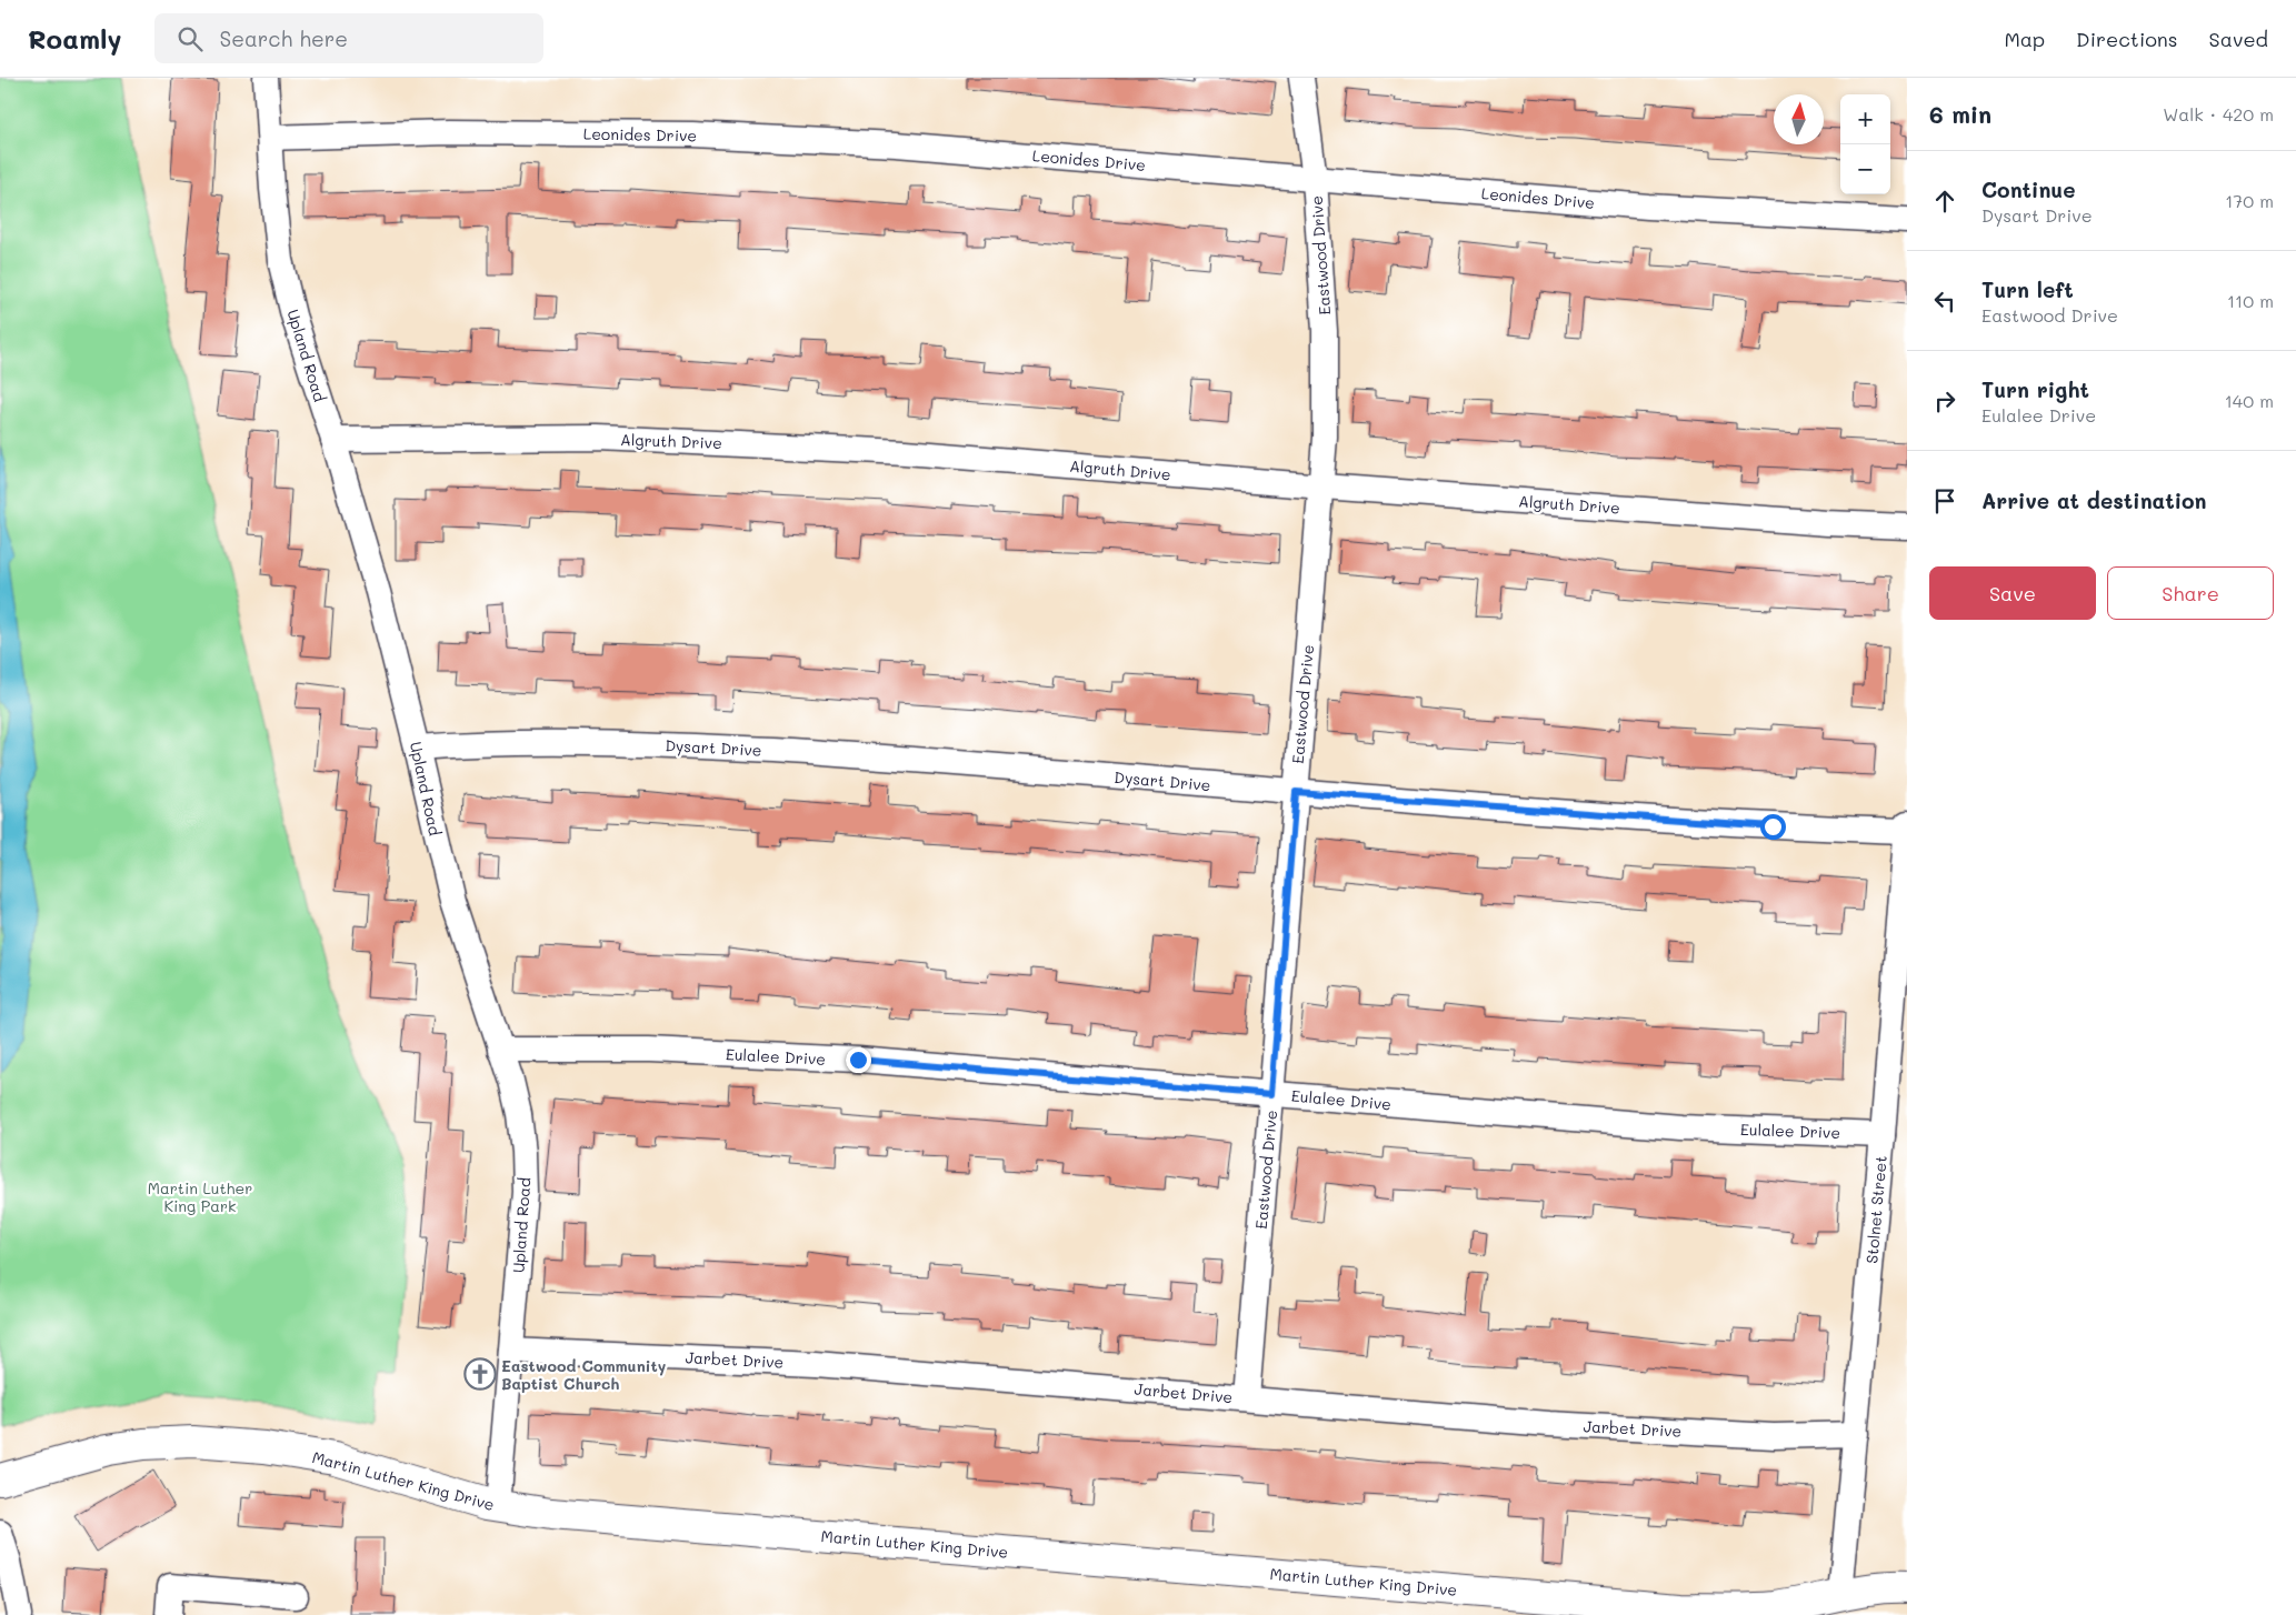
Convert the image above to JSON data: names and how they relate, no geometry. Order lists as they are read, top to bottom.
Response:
{
  "streets": {
    "main road": ["Martin Luther King Drive"],
    "street": [
      "Leonides Drive",
      "Eastwood Drive",
      "Upland Road",
      "Algruth Drive",
      "Dysart Drive",
      "Eulalee Drive",
      "Stolnet Street",
      "Jarbet Drive"
    ]
  },
  "crossings": [
    ["Leonides Drive", "Eastwood Drive"],
    ["Leonides Drive", "Upland Road"],
    ["Eastwood Drive", "Algruth Drive"],
    ["Eastwood Drive", "Dysart Drive"],
    ["Eastwood Drive", "Eulalee Drive"],
    ["Eastwood Drive", "Jarbet Drive"],
    ["Upland Road", "Algruth Drive"],
    ["Upland Road", "Dysart Drive"],
    ["Upland Road", "Eulalee Drive"],
    ["Upland Road", "Jarbet Drive"],
    ["Upland Road", "Martin Luther King Drive"],
    ["Dysart Drive", "Stolnet Street"],
    ["Eulalee Drive", "Stolnet Street"],
    ["Stolnet Street", "Jarbet Drive"],
    ["Stolnet Street", "Martin Luther King Drive"]
  ],
  "parks": ["Martin Luther King Park"],
  "places": {
    "church": ["Eastwood Community Baptist Church"]
  },
  "north": "top",
  "page": {
    "header": "Roamly",
    "search": "Search here",
    "nav": ["Map", "Directions", "Saved"],
    "heading": ["6 min", "Walk · 420 m"],
    "map_buttons": ["+", "−"],
    "list": [
      ["Continue", "Dysart Drive", "170 m"],
      ["Turn left", "Eastwood Drive", "110 m"],
      ["Turn right", "Eulalee Drive", "140 m"],
      "Arrive at destination"
    ],
    "buttons": ["Save", "Share"]
  }
}
